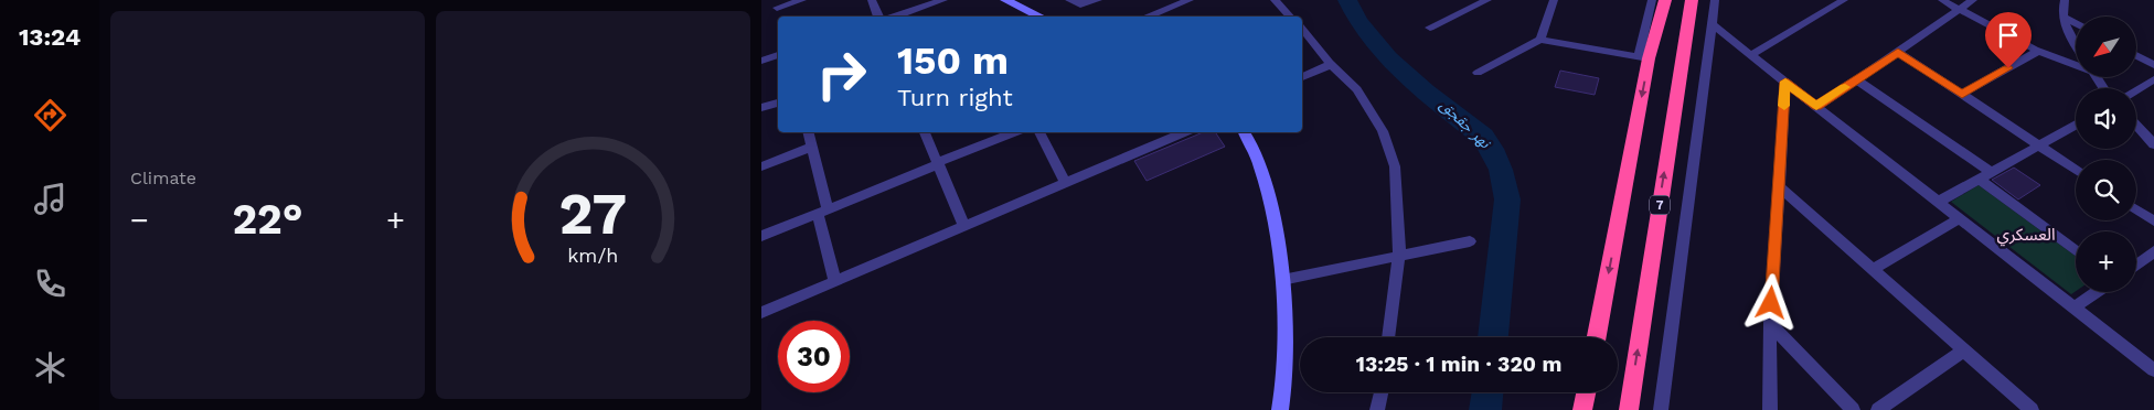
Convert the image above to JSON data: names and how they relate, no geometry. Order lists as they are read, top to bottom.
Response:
{
  "streets": {
    "highway": ["7"]
  },
  "districts": ["العسكري"],
  "water": ["نهر جقجق"],
  "north": "bottom left",
  "page": {
    "tabs": "13:24",
    "tile": "Climate",
    "map_buttons": "+",
    "turn": ["150 m", "Turn right"],
    "heat": ["−", "22°", "+"],
    "limit": "30",
    "trip": "13:25 · 1 min · 320 m",
    "gauge": ["27", "km/h"]
  }
}
